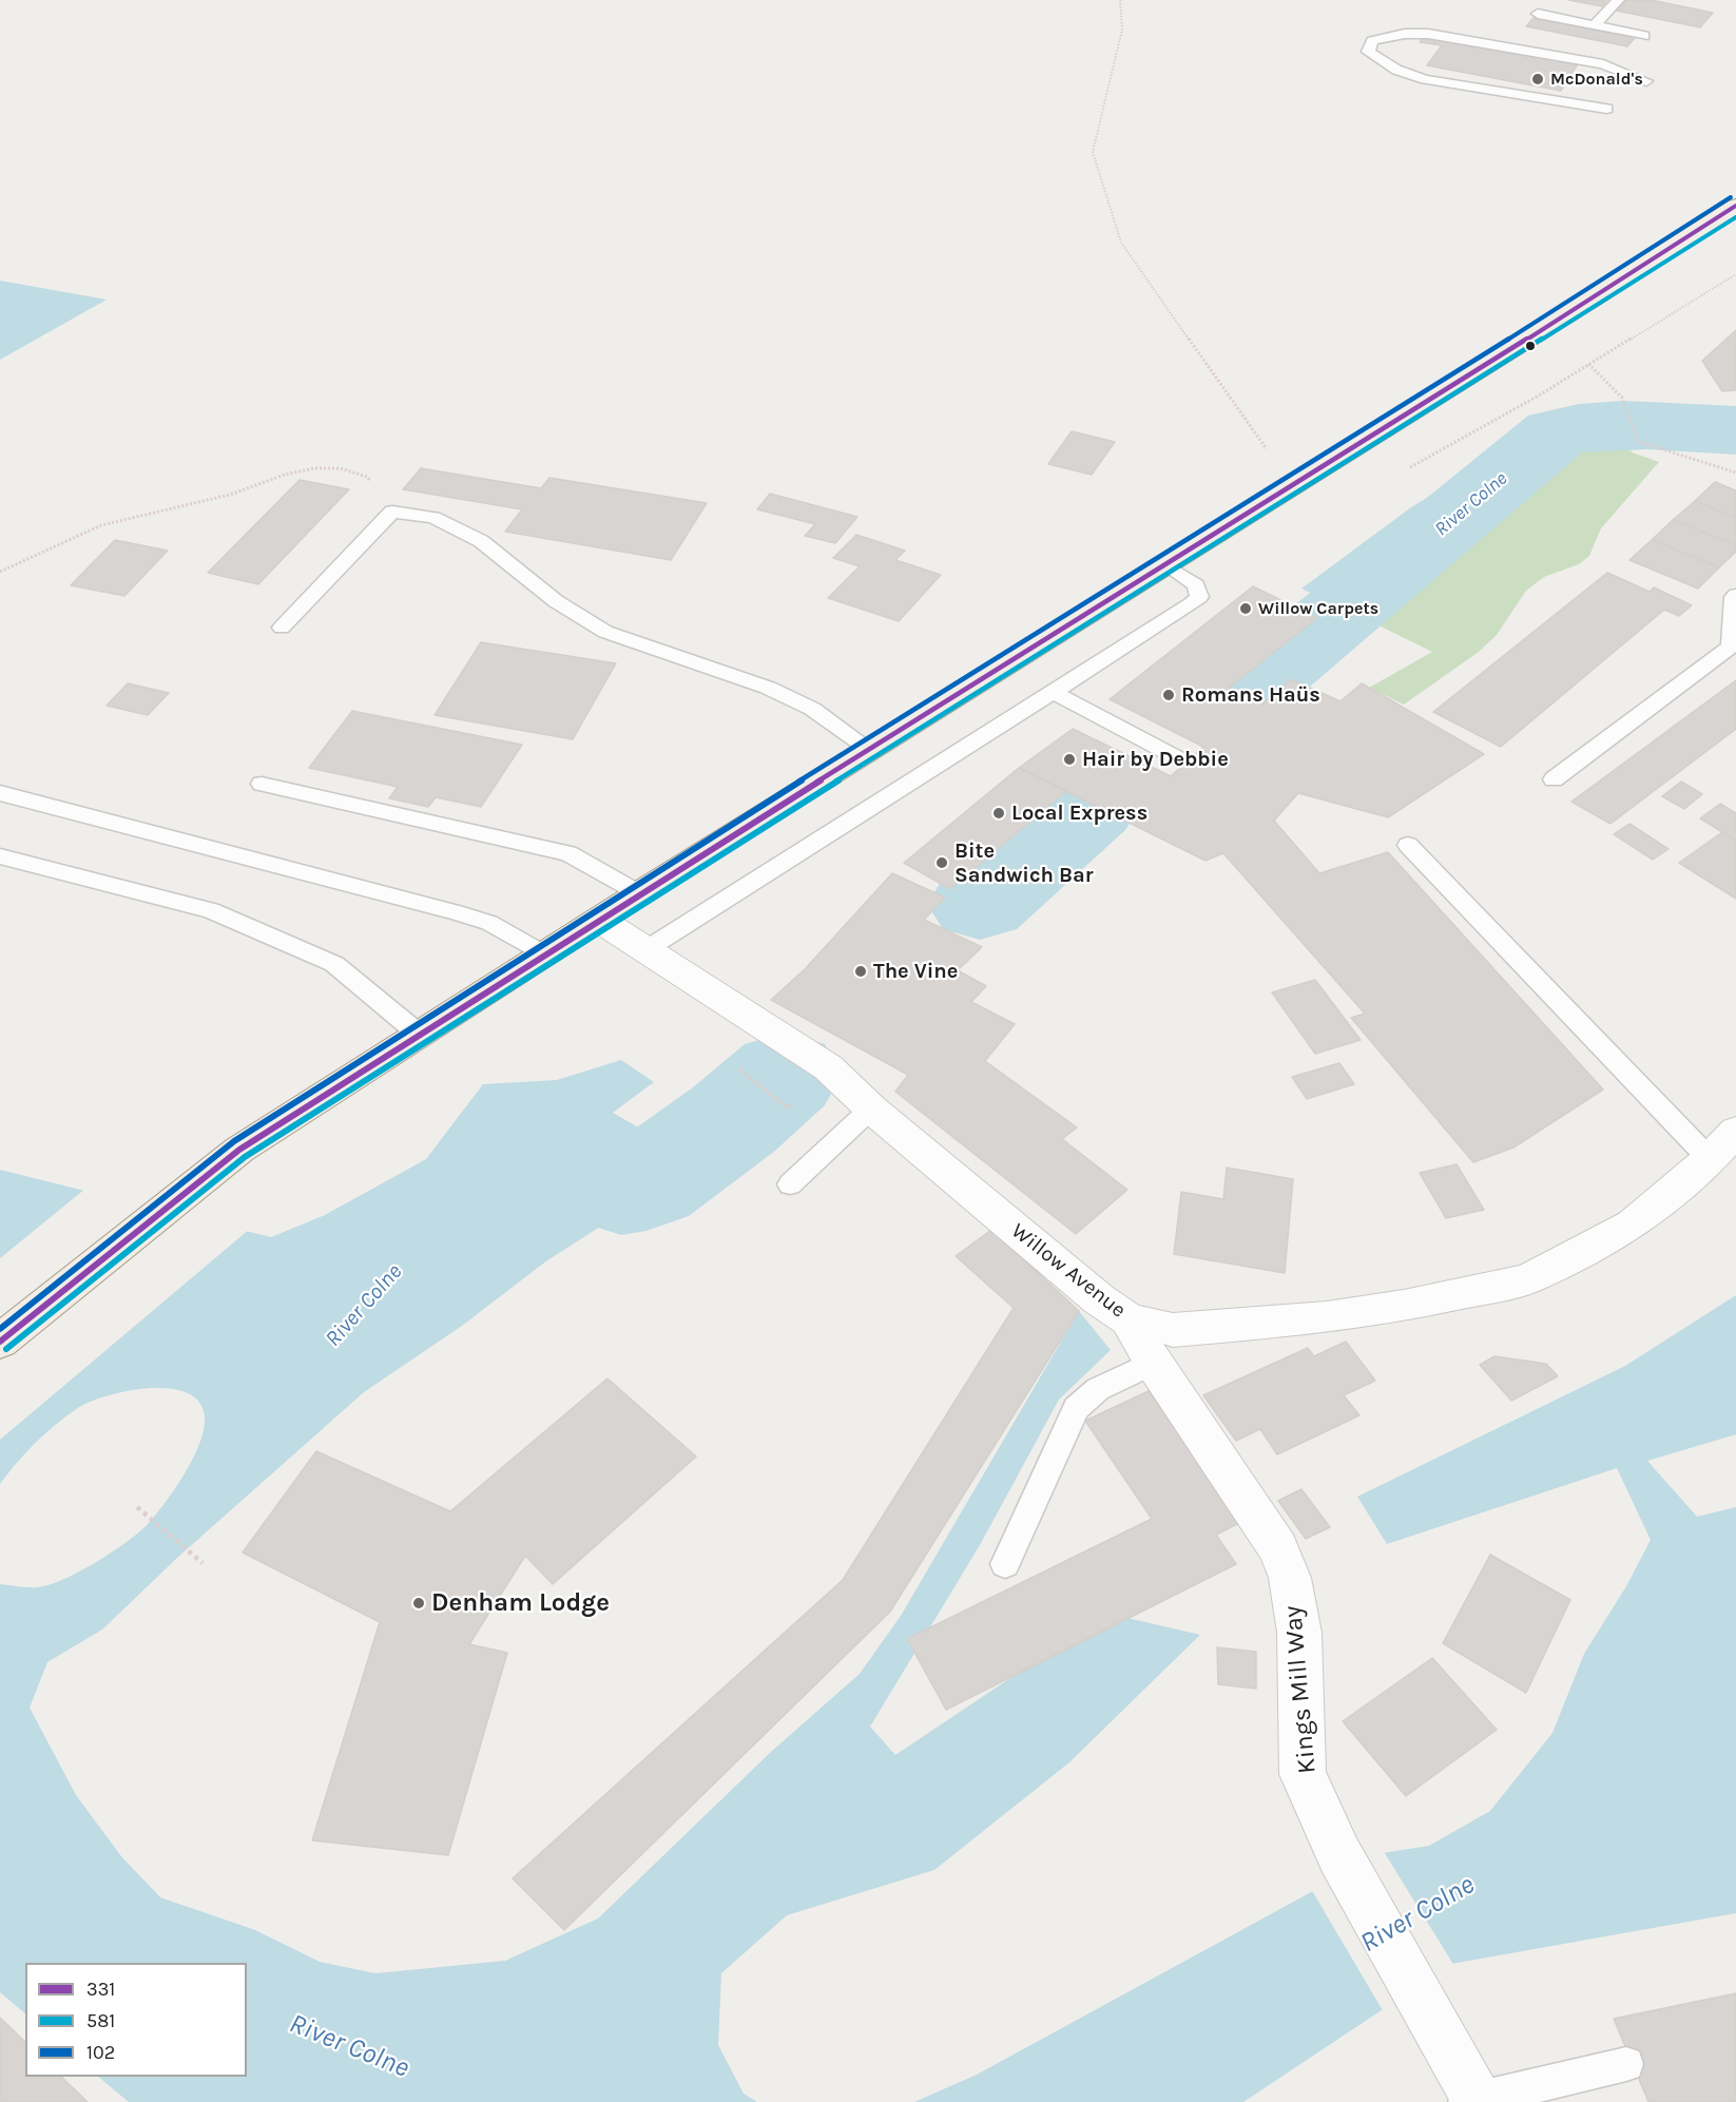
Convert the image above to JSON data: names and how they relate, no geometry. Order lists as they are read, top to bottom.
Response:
{
  "streets": {
    "street": ["Willow Avenue", "Kings Mill Way"]
  },
  "crossings": [
    ["Willow Avenue", "Kings Mill Way"]
  ],
  "water": ["River Colne"],
  "places": [
    "McDonald's",
    "Willow Carpets",
    "Romans Haüs",
    "Hair by Debbie",
    "Local Express",
    "Bite Sandwich Bar",
    "The Vine",
    "Denham Lodge"
  ],
  "lines": ["transit line 102", "transit line 331", "transit line 581"],
  "legend": ["331", "581", "102"]
}
